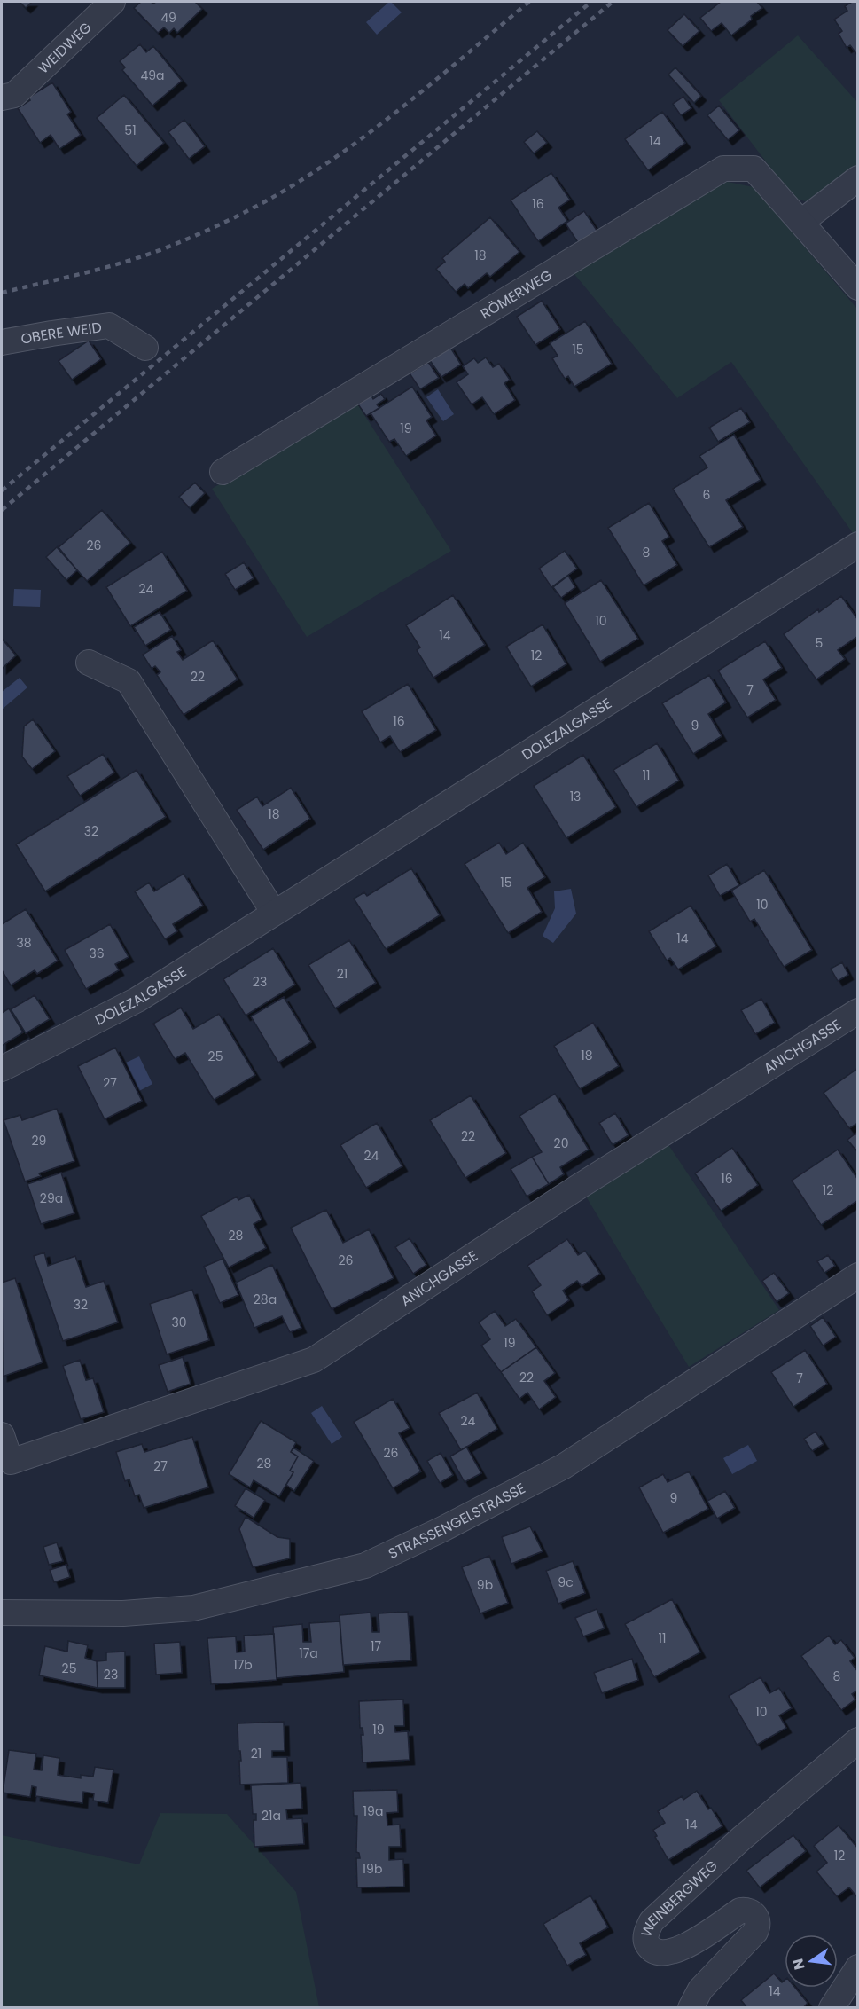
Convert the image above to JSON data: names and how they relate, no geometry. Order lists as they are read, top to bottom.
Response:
{
  "streets": {
    "street": [
      "WEIDWEG",
      "RÖMERWEG",
      "OBERE WEID",
      "DOLEZALGASSE",
      "ANICHGASSE",
      "STRASSENGELSTRASSE",
      "WEINBERGWEG"
    ]
  },
  "house_numbers": [
    "49",
    "49a",
    "51",
    "14",
    "16",
    "18",
    "15",
    "19",
    "6",
    "26",
    "8",
    "24",
    "10",
    "14",
    "5",
    "12",
    "22",
    "7",
    "16",
    "9",
    "11",
    "13",
    "18",
    "32",
    "15",
    "10",
    "14",
    "38",
    "36",
    "21",
    "23",
    "18",
    "25",
    "27",
    "22",
    "29",
    "20",
    "24",
    "16",
    "12",
    "29a",
    "28",
    "26",
    "28a",
    "32",
    "30",
    "19",
    "22",
    "7",
    "24",
    "26",
    "28",
    "27",
    "9",
    "9c",
    "9b",
    "11",
    "17",
    "17a",
    "17b",
    "25",
    "23",
    "8",
    "10",
    "19",
    "21",
    "19a",
    "21a",
    "14",
    "12",
    "19b",
    "14"
  ],
  "north": "left"
}
